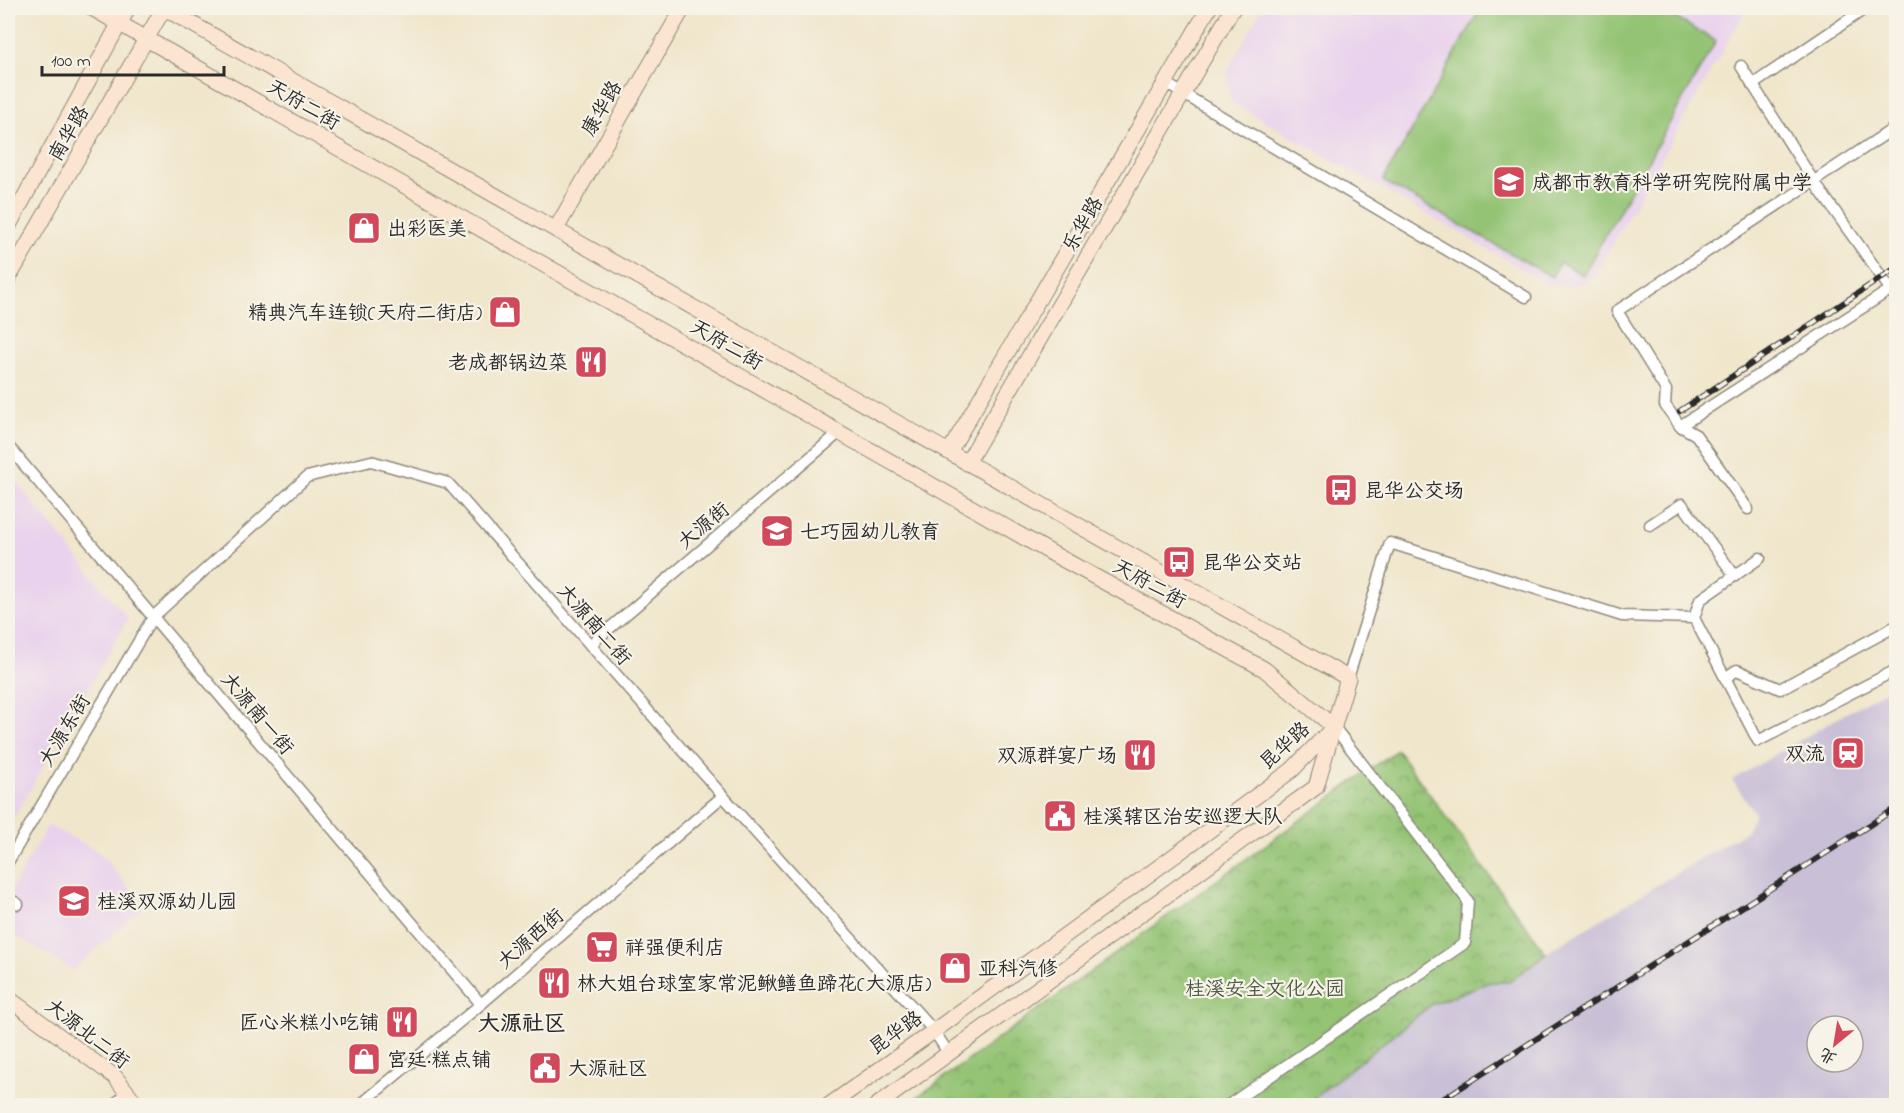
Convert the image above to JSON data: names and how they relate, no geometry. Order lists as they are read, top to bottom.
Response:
{
  "streets": {
    "main road": [
      "天府二街",
      "康华路",
      "南华路",
      "乐华路",
      "昆华路",
      "大源北二街"
    ],
    "street": [
      "大源街",
      "大源南二街",
      "大源南一街",
      "大源东街",
      "大源西街"
    ]
  },
  "crossings": [
    ["天府二街", "康华路"],
    ["天府二街", "南华路"],
    ["天府二街", "乐华路"],
    ["天府二街", "大源街"],
    ["天府二街", "昆华路"],
    ["大源街", "大源南二街"],
    ["大源南二街", "大源南一街"],
    ["大源南二街", "大源东街"],
    ["大源南二街", "昆华路"],
    ["大源南二街", "大源西街"],
    ["大源南一街", "大源东街"],
    ["大源南一街", "大源西街"]
  ],
  "districts": ["大源社区"],
  "parks": ["桂溪安全文化公园"],
  "places": {
    "school or university": ["成都市教育科学研究院附属中学", "七巧园幼儿教育", "桂溪双源幼儿园"],
    "shop": [
      "出彩医美",
      "精典汽车连锁(天府二街店)",
      "亚科汽修",
      "宫廷·糕点铺"
    ],
    "restaurant": [
      "老成都锅边菜",
      "双源群宴广场",
      "林大姐台球室家常泥鳅鳝鱼蹄花(大源店)",
      "匠心米糕小吃铺"
    ],
    "bus stop": ["昆华公交场", "昆华公交站"],
    "station": ["双流"],
    "public building": ["桂溪辖区治安巡逻大队", "大源社区"],
    "supermarket": ["祥强便利店"]
  },
  "scale_bar": "100 m",
  "north": "bottom left"
}
